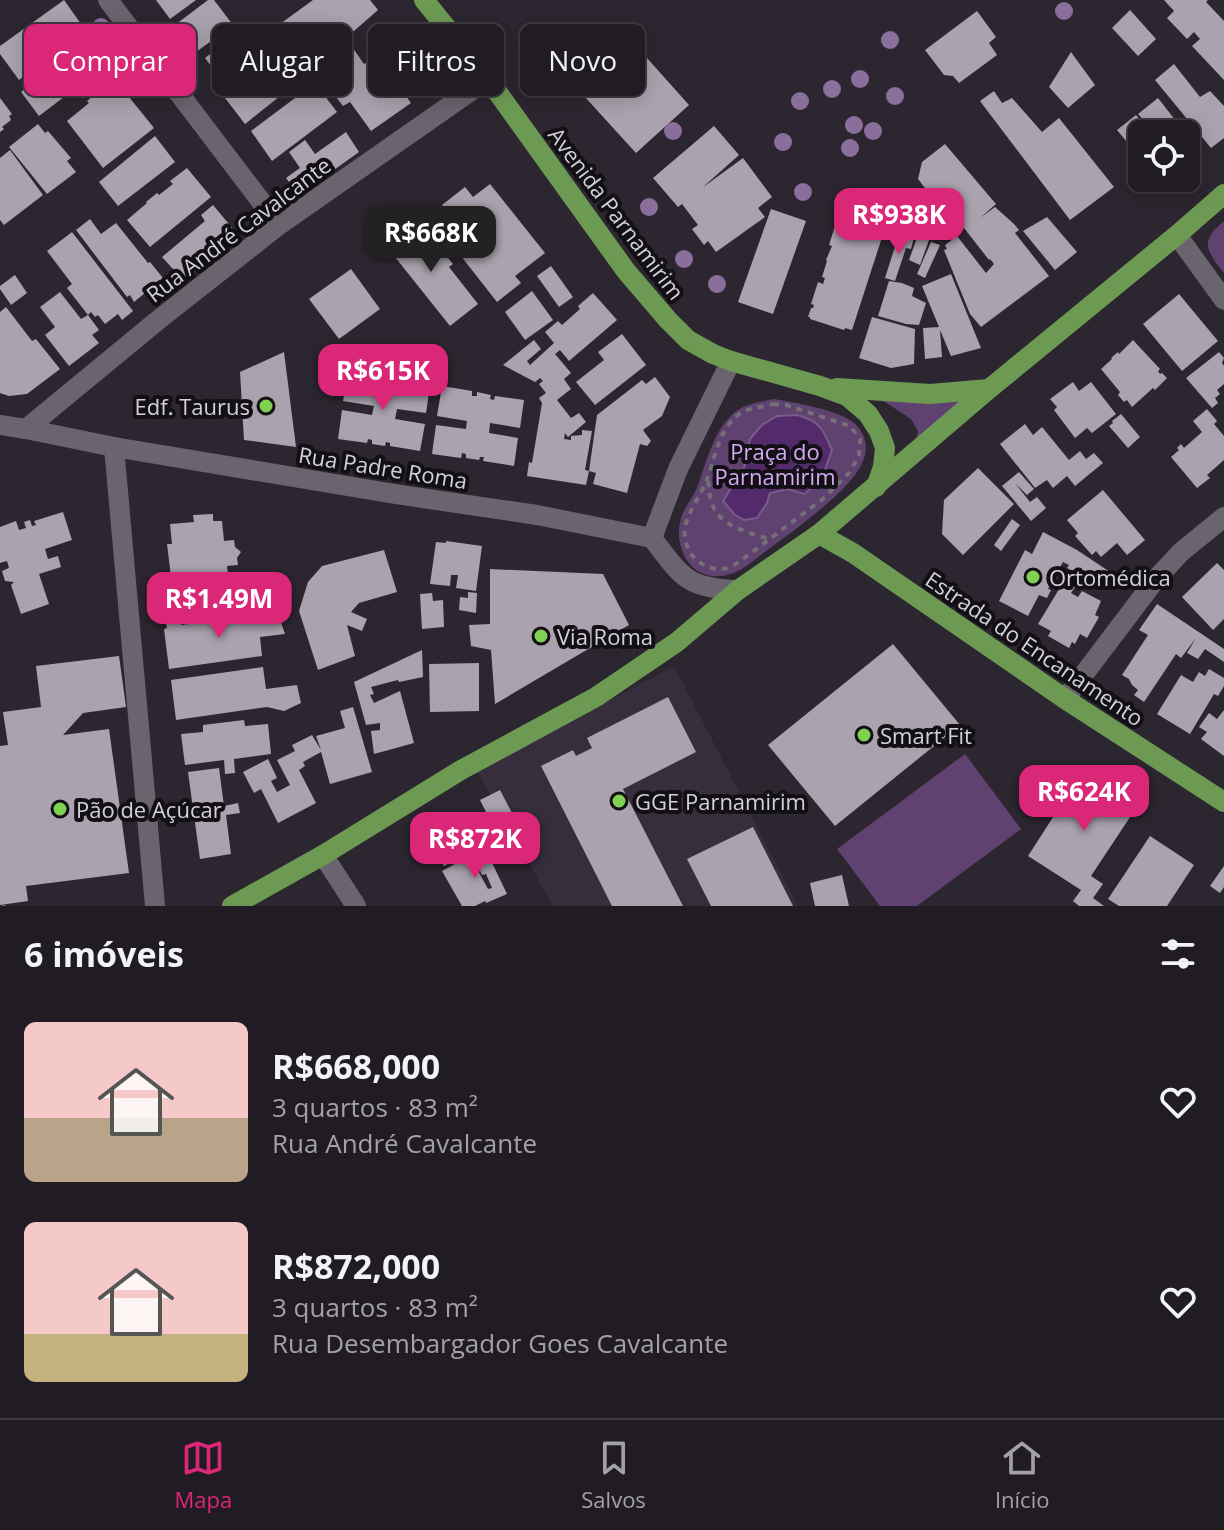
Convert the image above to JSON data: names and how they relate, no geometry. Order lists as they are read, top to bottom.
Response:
{
  "streets": {
    "main road": ["Avenida Parnamirim", "Estrada do Encanamento"],
    "street": ["Rua André Cavalcante", "Rua Padre Roma"]
  },
  "crossings": [
    ["Rua André Cavalcante", "Rua Padre Roma"]
  ],
  "parks": ["Praça do Parnamirim"],
  "places": [
    "Edf. Taurus",
    "Ortomédica",
    "Via Roma",
    "Smart Fit",
    "GGE Parnamirim",
    "Pão de Açúcar"
  ],
  "page": {
    "chip": [
      "Comprar",
      "Alugar",
      "Filtros",
      "Novo"
    ],
    "price": [
      "R$938K",
      "R$668K",
      "R$615K",
      "R$1.49M",
      "R$624K",
      "R$872K"
    ],
    "heading": "6 imóveis",
    "list": [
      {
        "name": "R$668,000",
        "note": "3 quartos · 83 m² · Rua André Cavalcante"
      },
      {
        "name": "R$872,000",
        "note": "3 quartos · 83 m² · Rua Desembargador Goes Cavalcante"
      }
    ],
    "tabs": ["Mapa", "Salvos", "Início"]
  }
}
